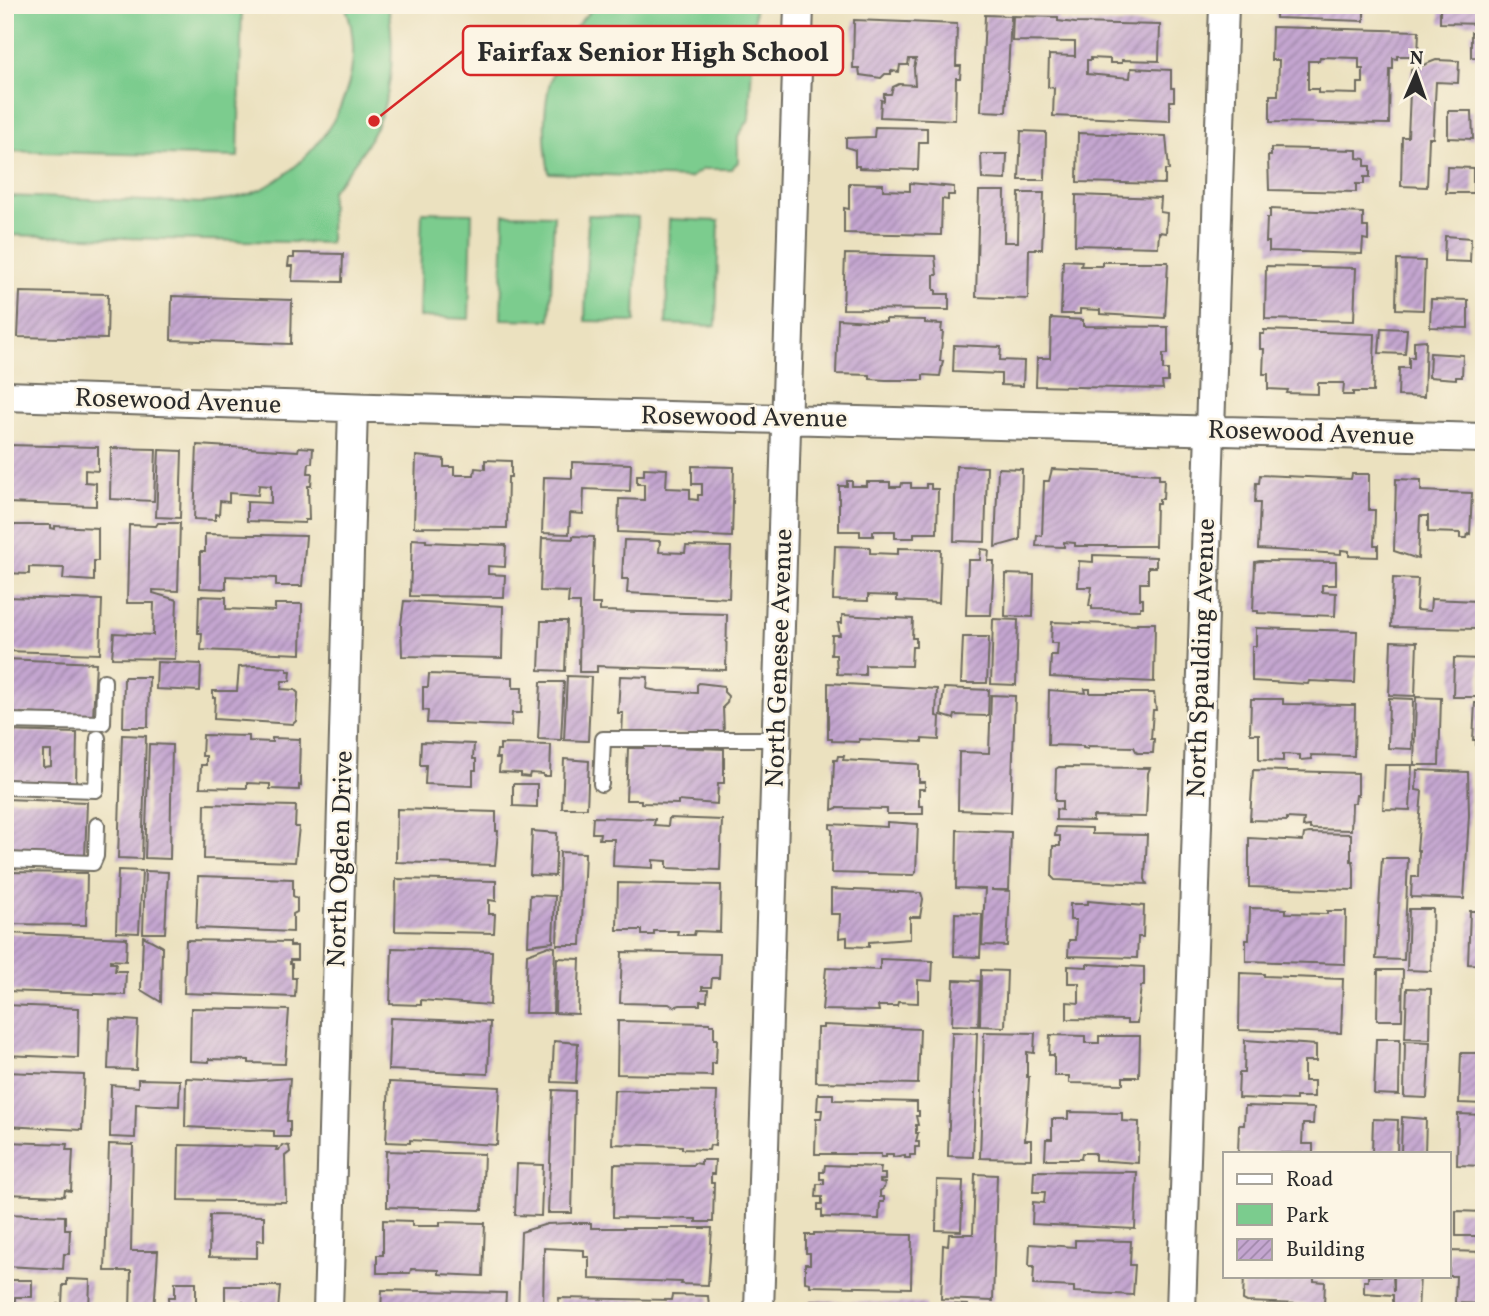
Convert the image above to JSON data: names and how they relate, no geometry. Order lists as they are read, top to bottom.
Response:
{
  "streets": {
    "street": [
      "Rosewood Avenue",
      "North Genesee Avenue",
      "North Spaulding Avenue",
      "North Ogden Drive"
    ]
  },
  "crossings": [
    ["Rosewood Avenue", "North Genesee Avenue"],
    ["Rosewood Avenue", "North Spaulding Avenue"],
    ["Rosewood Avenue", "North Ogden Drive"]
  ],
  "places": ["Fairfax Senior High School"],
  "legend": ["Road", "Park", "Building"],
  "north": "top"
}
